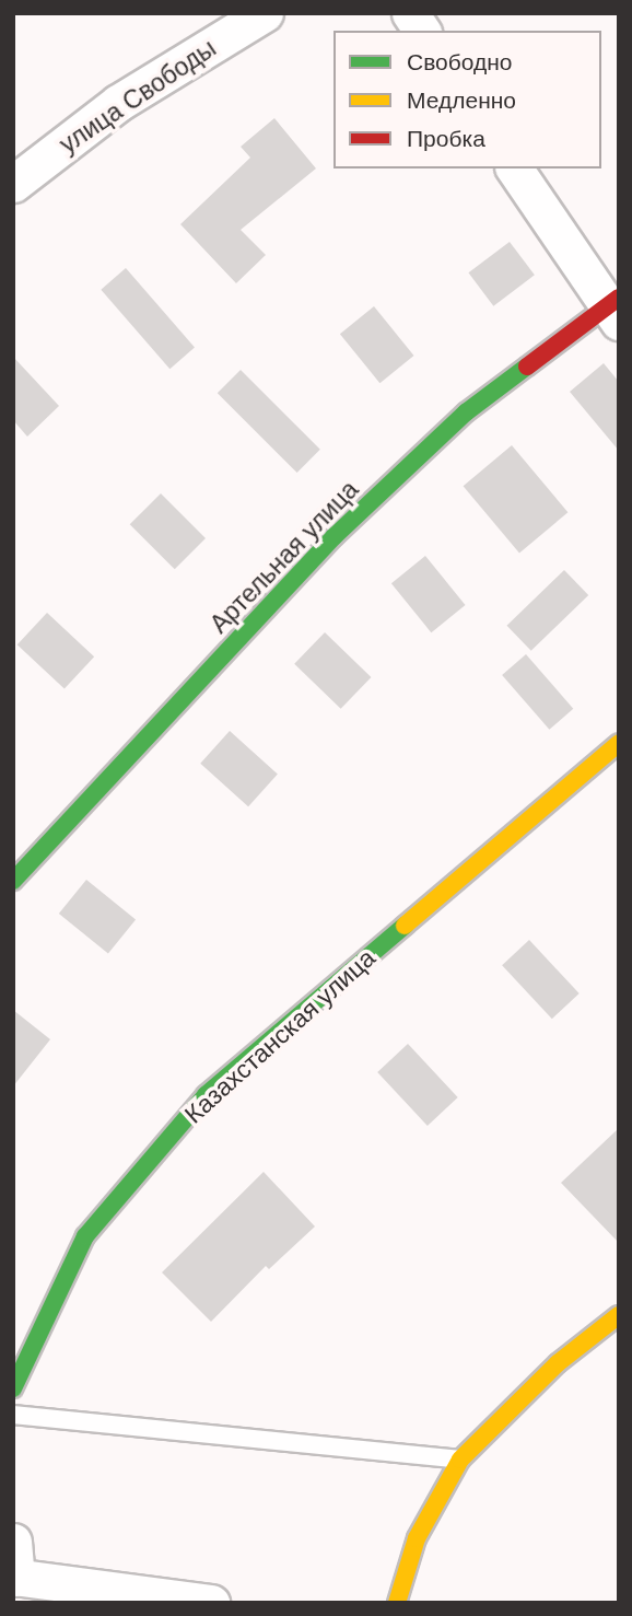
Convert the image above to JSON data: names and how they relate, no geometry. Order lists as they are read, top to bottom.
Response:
{
  "streets": {
    "street": ["улица Свободы", "Артельная улица", "Казахстанская улица"]
  },
  "legend": ["Свободно", "Медленно", "Пробка"]
}
